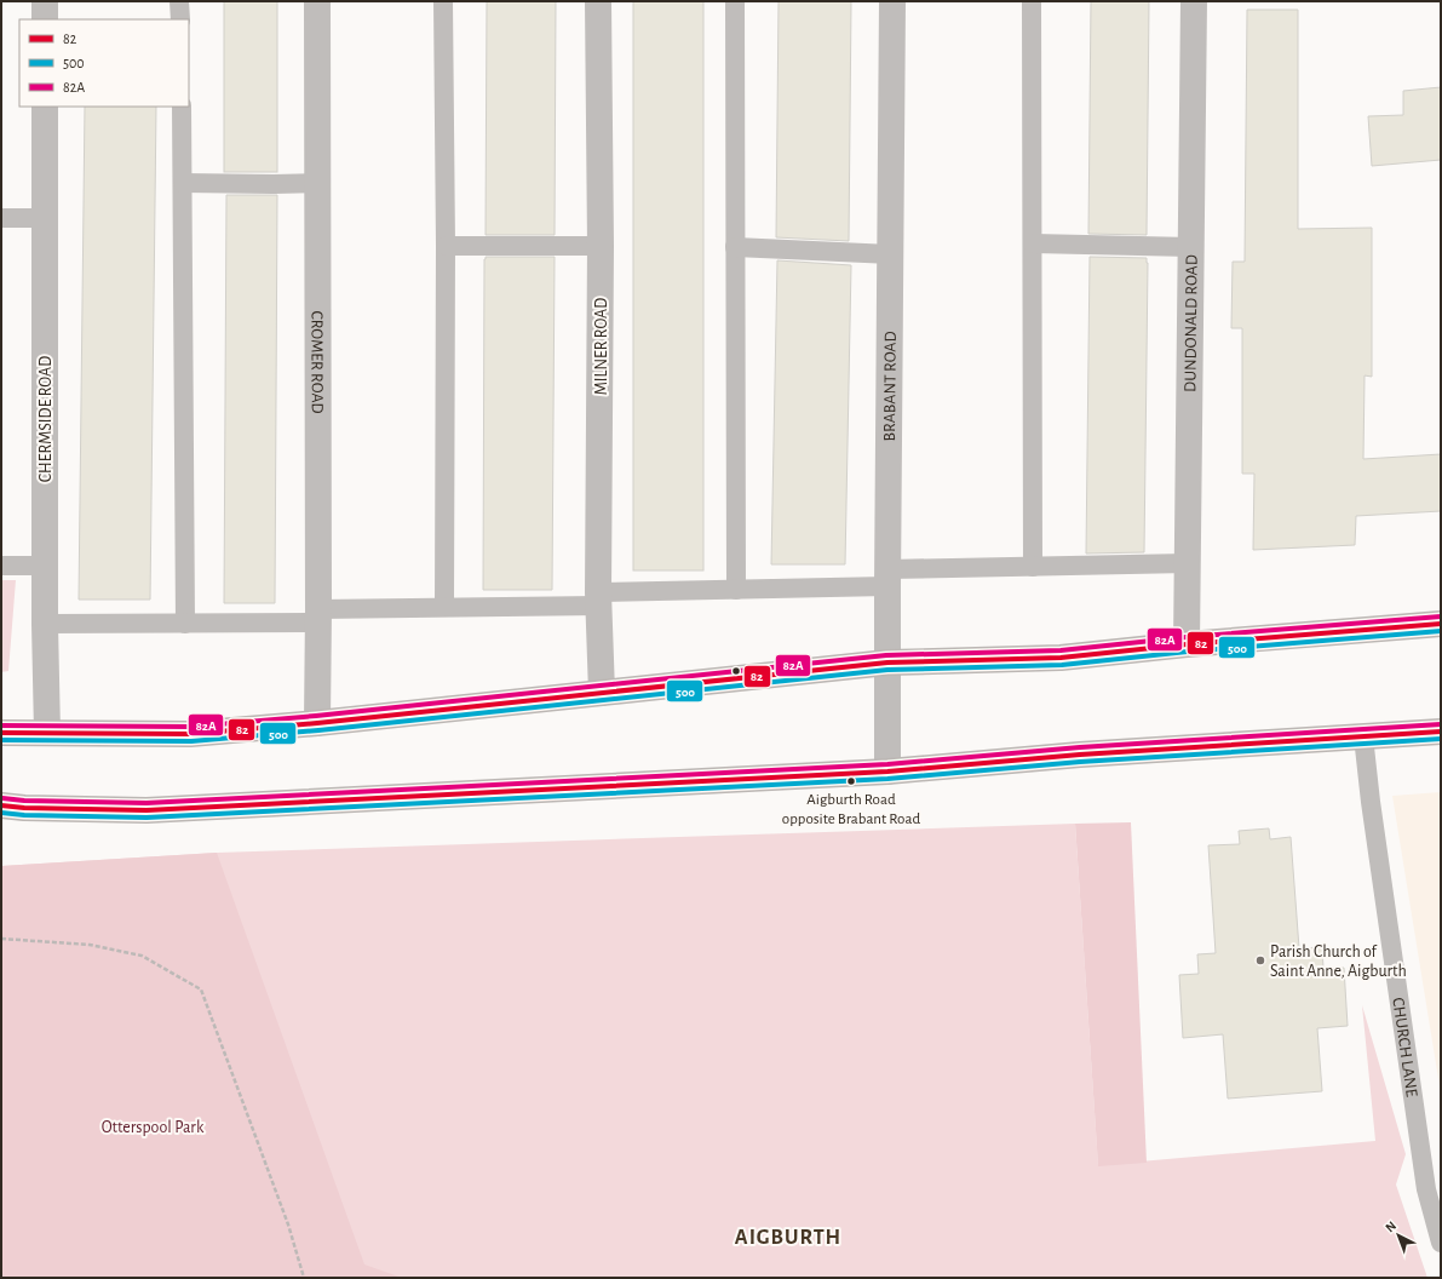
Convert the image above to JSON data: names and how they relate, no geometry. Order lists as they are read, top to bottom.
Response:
{
  "streets": {
    "street": [
      "DUNDONALD ROAD",
      "MILNER ROAD",
      "CROMER ROAD",
      "BRABANT ROAD",
      "CHERMSIDE ROAD"
    ],
    "lane": ["CHURCH LANE"]
  },
  "districts": ["AIGBURTH"],
  "parks": ["Otterspool Park"],
  "places": ["Aigburth Road opposite Brabant Road", "Parish Church of Saint Anne, Aigburth"],
  "lines": ["transit line 82A", "transit line 82", "transit line 500"],
  "legend": ["82", "500", "82A"],
  "north": "top left"
}
